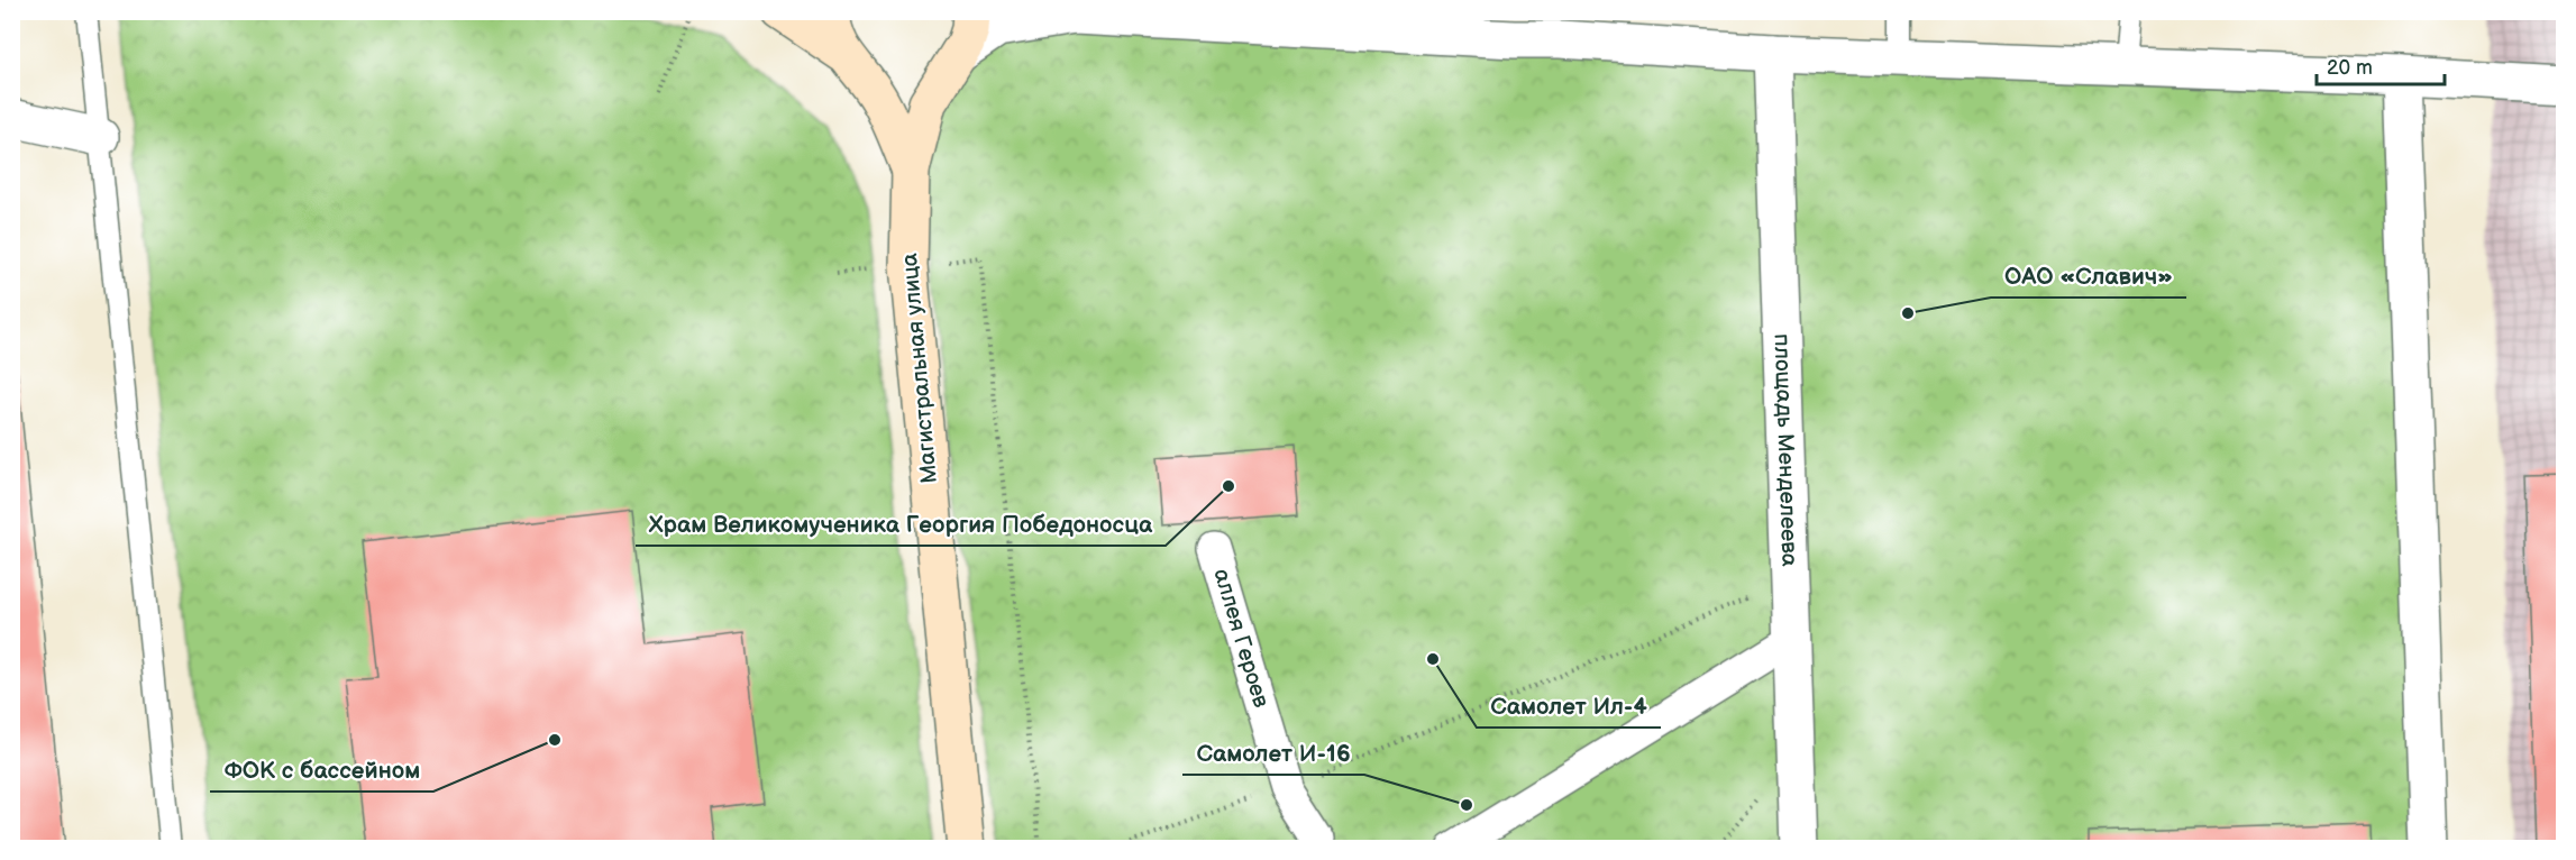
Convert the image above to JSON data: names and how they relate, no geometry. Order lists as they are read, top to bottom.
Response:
{
  "streets": {
    "main road": ["Магистральная улица"],
    "street": ["площадь Менделеева", "аллея Героев"]
  },
  "places": [
    "ОАО «Славич»",
    "Храм Великомученика Георгия Победоносца",
    "Самолет Ил-4",
    "ФОК с бассейном",
    "Самолет И-16"
  ],
  "scale_bar": "20 m"
}
